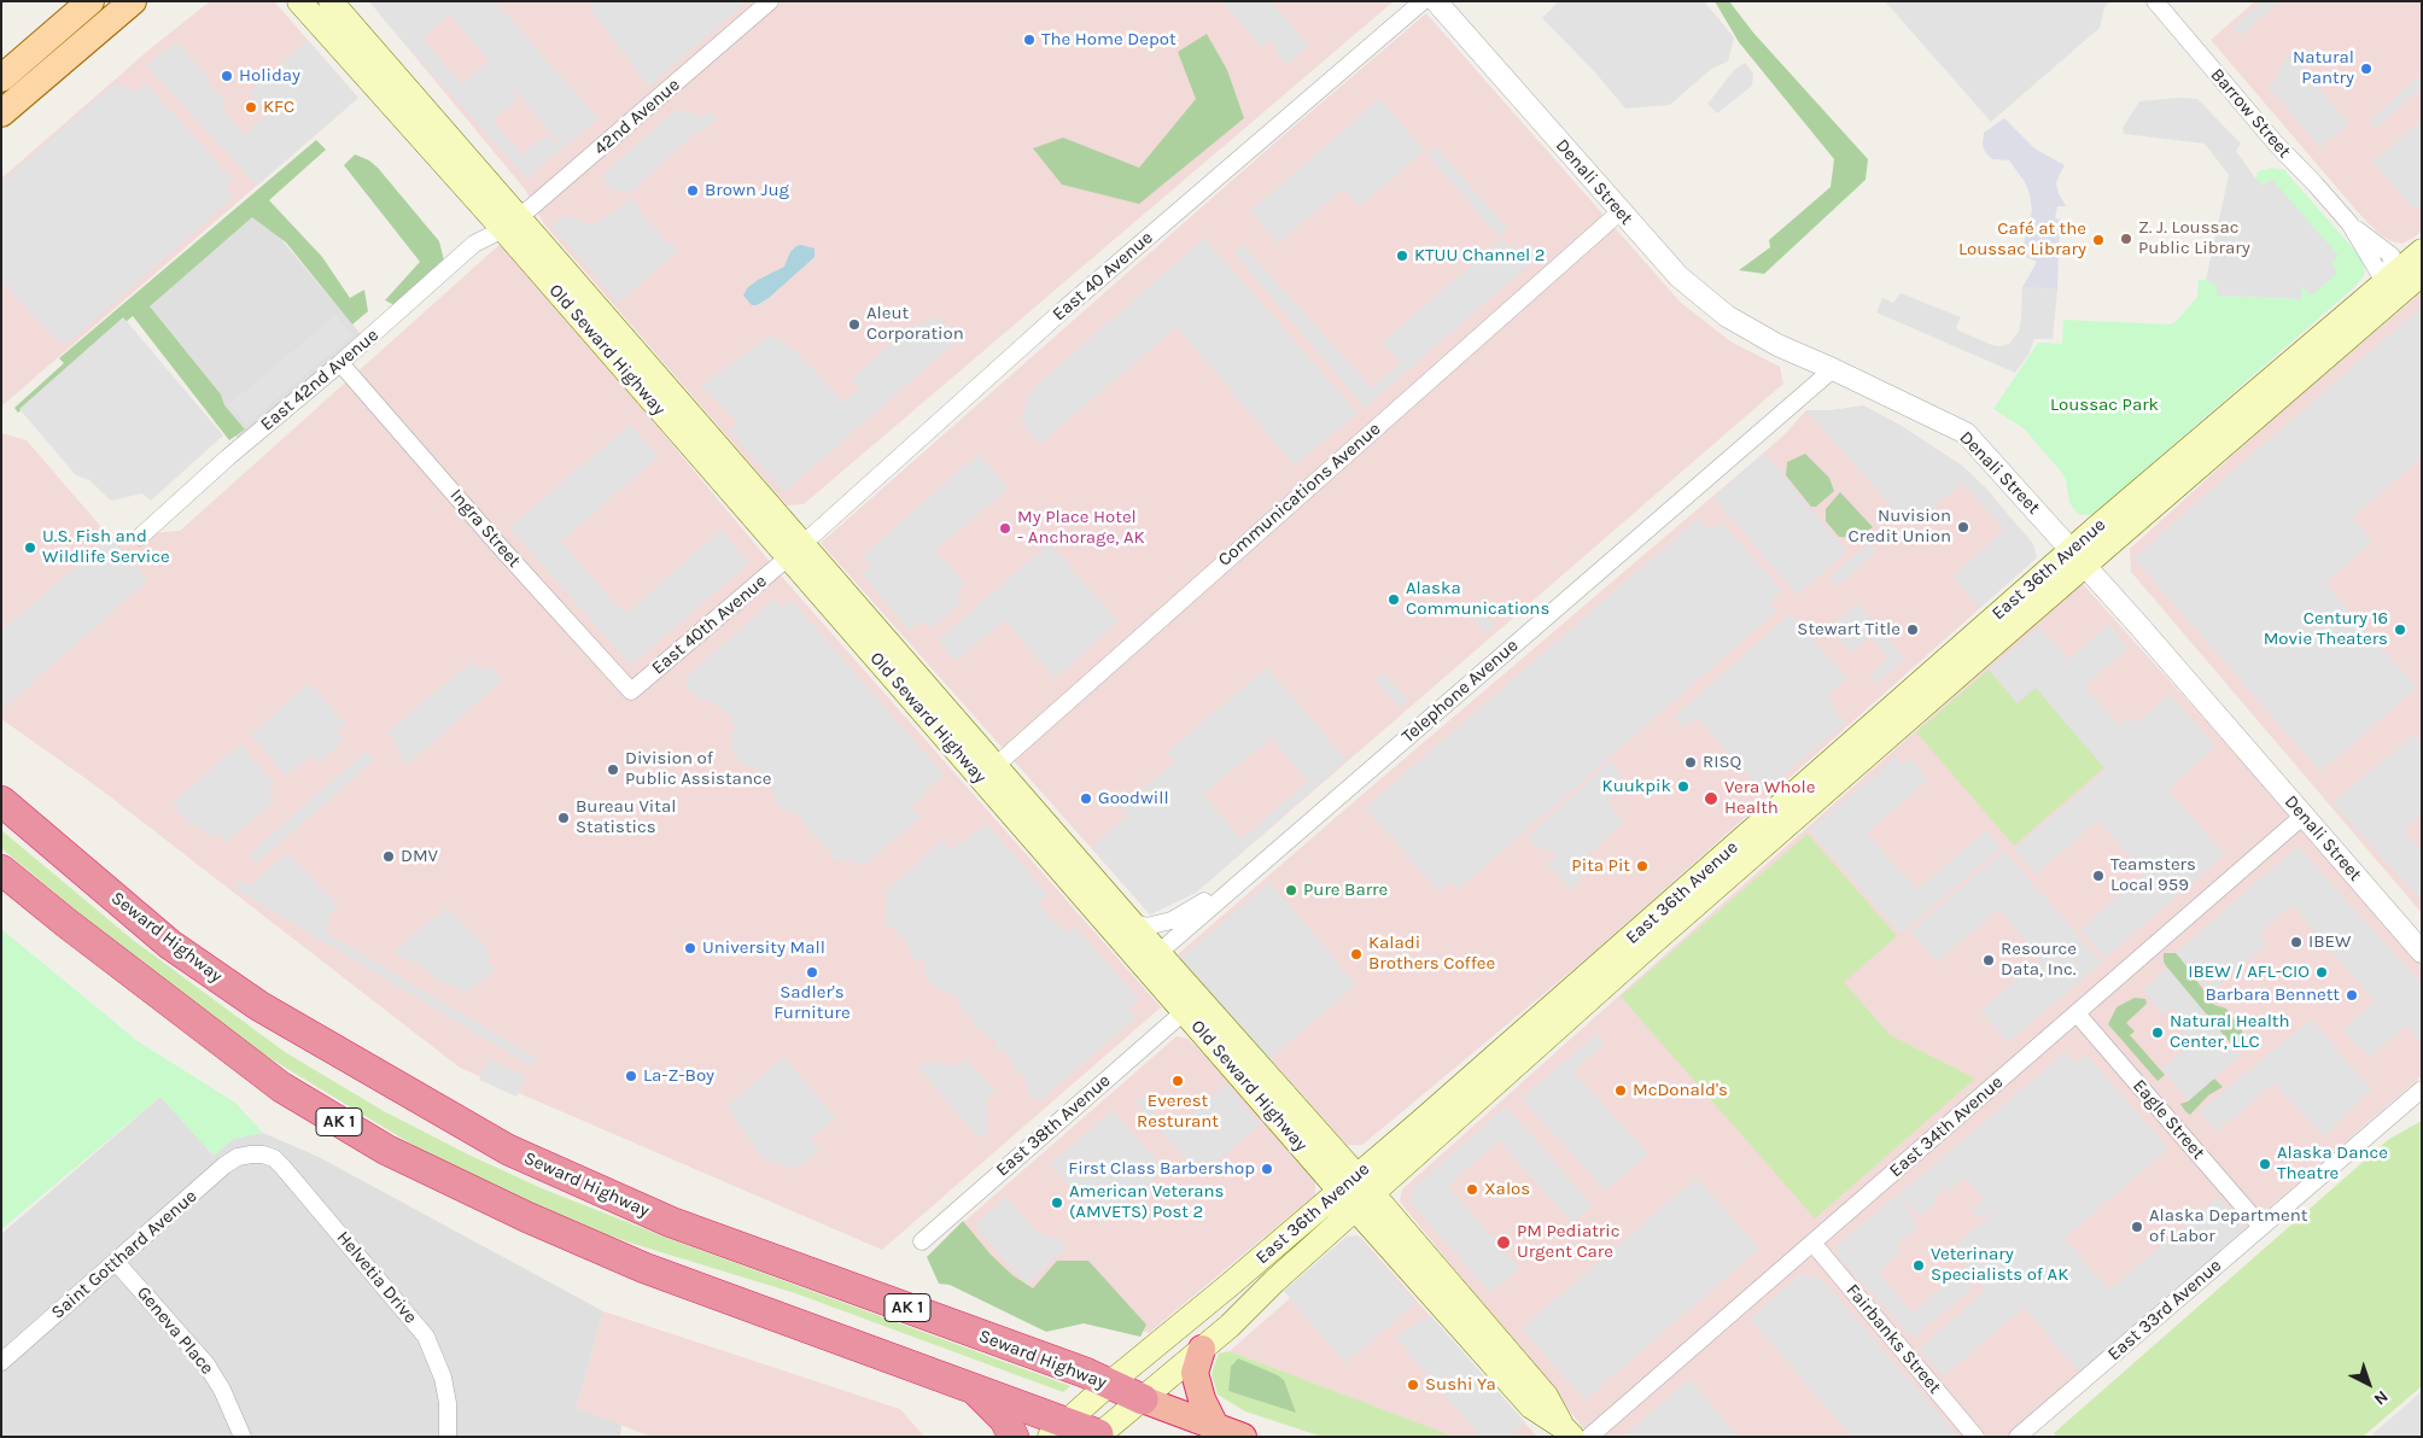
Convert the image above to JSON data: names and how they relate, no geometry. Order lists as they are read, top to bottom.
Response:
{
  "streets": {
    "highway": ["Seward Highway", "AK 1"],
    "main road": ["Old Seward Highway", "East 36th Avenue"],
    "street": [
      "Barrow Street",
      "42nd Avenue",
      "Denali Street",
      "East 40 Avenue",
      "East 42nd Avenue",
      "Communications Avenue",
      "Ingra Street",
      "East 40th Avenue",
      "Telephone Avenue",
      "Eagle Street",
      "East 38th Avenue",
      "East 34th Avenue",
      "Saint Gotthard Avenue",
      "Helvetia Drive",
      "East 33rd Avenue",
      "Geneva Place",
      "Fairbanks Street"
    ]
  },
  "crossings": [
    ["Barrow Street", "East 36th Avenue"],
    ["42nd Avenue", "Old Seward Highway"],
    ["42nd Avenue", "East 42nd Avenue"],
    ["Denali Street", "Communications Avenue"],
    ["Denali Street", "East 36th Avenue"],
    ["Denali Street", "Telephone Avenue"],
    ["Denali Street", "East 34th Avenue"],
    ["East 40 Avenue", "Old Seward Highway"],
    ["East 40 Avenue", "East 40th Avenue"],
    ["Old Seward Highway", "East 42nd Avenue"],
    ["Old Seward Highway", "Communications Avenue"],
    ["Old Seward Highway", "East 36th Avenue"],
    ["Old Seward Highway", "East 40th Avenue"],
    ["Old Seward Highway", "Telephone Avenue"],
    ["Old Seward Highway", "East 38th Avenue"],
    ["East 42nd Avenue", "Ingra Street"],
    ["Ingra Street", "East 40th Avenue"],
    ["East 36th Avenue", "Seward Highway"],
    ["East 36th Avenue", "AK 1"],
    ["Eagle Street", "East 34th Avenue"],
    ["Eagle Street", "East 33rd Avenue"],
    ["East 34th Avenue", "Fairbanks Street"],
    ["Saint Gotthard Avenue", "Helvetia Drive"],
    ["Saint Gotthard Avenue", "Geneva Place"]
  ],
  "parks": ["Loussac Park"],
  "places": [
    "The Home Depot",
    "Natural Pantry",
    "Holiday",
    "KFC",
    "Brown Jug",
    "Z. J. Loussac Public Library",
    "Café at the Loussac Library",
    "KTUU Channel 2",
    "Aleut Corporation",
    "Nuvision Credit Union",
    "My Place Hotel - Anchorage, AK",
    "U.S. Fish and Wildlife Service",
    "Alaska Communications",
    "Stewart Title",
    "Century 16 Movie Theaters",
    "RISQ",
    "Division of Public Assistance",
    "Kuukpik",
    "Goodwill",
    "Vera Whole Health",
    "Bureau Vital Statistics",
    "DMV",
    "Pita Pit",
    "Teamsters Local 959",
    "Pure Barre",
    "IBEW",
    "University Mall",
    "Kaladi Brothers Coffee",
    "Resource Data, Inc.",
    "Sadler's Furniture",
    "IBEW / AFL-CIO",
    "Barbara Bennett",
    "Natural Health Center, LLC",
    "La-Z-Boy",
    "Everest Resturant",
    "McDonald's",
    "Alaska Dance Theatre",
    "First Class Barbershop",
    "Xalos",
    "American Veterans (AMVETS) Post 2",
    "Alaska Department of Labor",
    "PM Pediatric Urgent Care",
    "Veterinary Specialists of AK",
    "Sushi Ya"
  ],
  "north": "bottom right"
}
